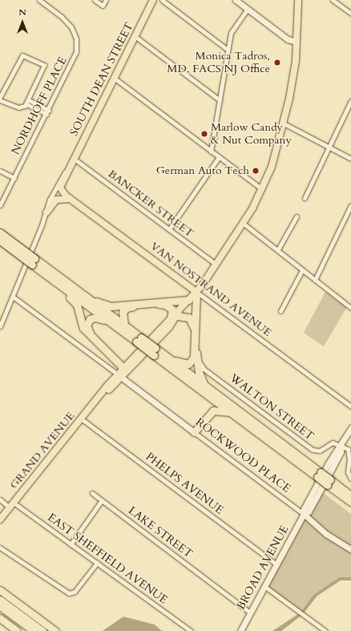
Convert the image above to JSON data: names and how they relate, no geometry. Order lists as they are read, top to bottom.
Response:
{
  "streets": {
    "main road": ["SOUTH DEAN STREET", "VAN NOSTRAND AVENUE", "GRAND AVENUE"],
    "street": [
      "NORDHOFF PLACE",
      "BANCKER STREET",
      "WALTON STREET",
      "ROCKWOOD PLACE",
      "PHELPS AVENUE",
      "LAKE STREET",
      "EAST SHEFFIELD AVENUE",
      "BROAD AVENUE"
    ]
  },
  "crossings": [
    ["SOUTH DEAN STREET", "BANCKER STREET"],
    ["SOUTH DEAN STREET", "VAN NOSTRAND AVENUE"],
    ["SOUTH DEAN STREET", "ROCKWOOD PLACE"],
    ["BANCKER STREET", "GRAND AVENUE"],
    ["VAN NOSTRAND AVENUE", "GRAND AVENUE"],
    ["WALTON STREET", "BROAD AVENUE"],
    ["GRAND AVENUE", "ROCKWOOD PLACE"],
    ["GRAND AVENUE", "PHELPS AVENUE"],
    ["GRAND AVENUE", "EAST SHEFFIELD AVENUE"],
    ["ROCKWOOD PLACE", "BROAD AVENUE"],
    ["PHELPS AVENUE", "BROAD AVENUE"],
    ["LAKE STREET", "BROAD AVENUE"]
  ],
  "places": ["Monica Tadros, MD, FACS NJ Office", "Marlow Candy & Nut Company", "German Auto Tech"],
  "north": "top"
}
